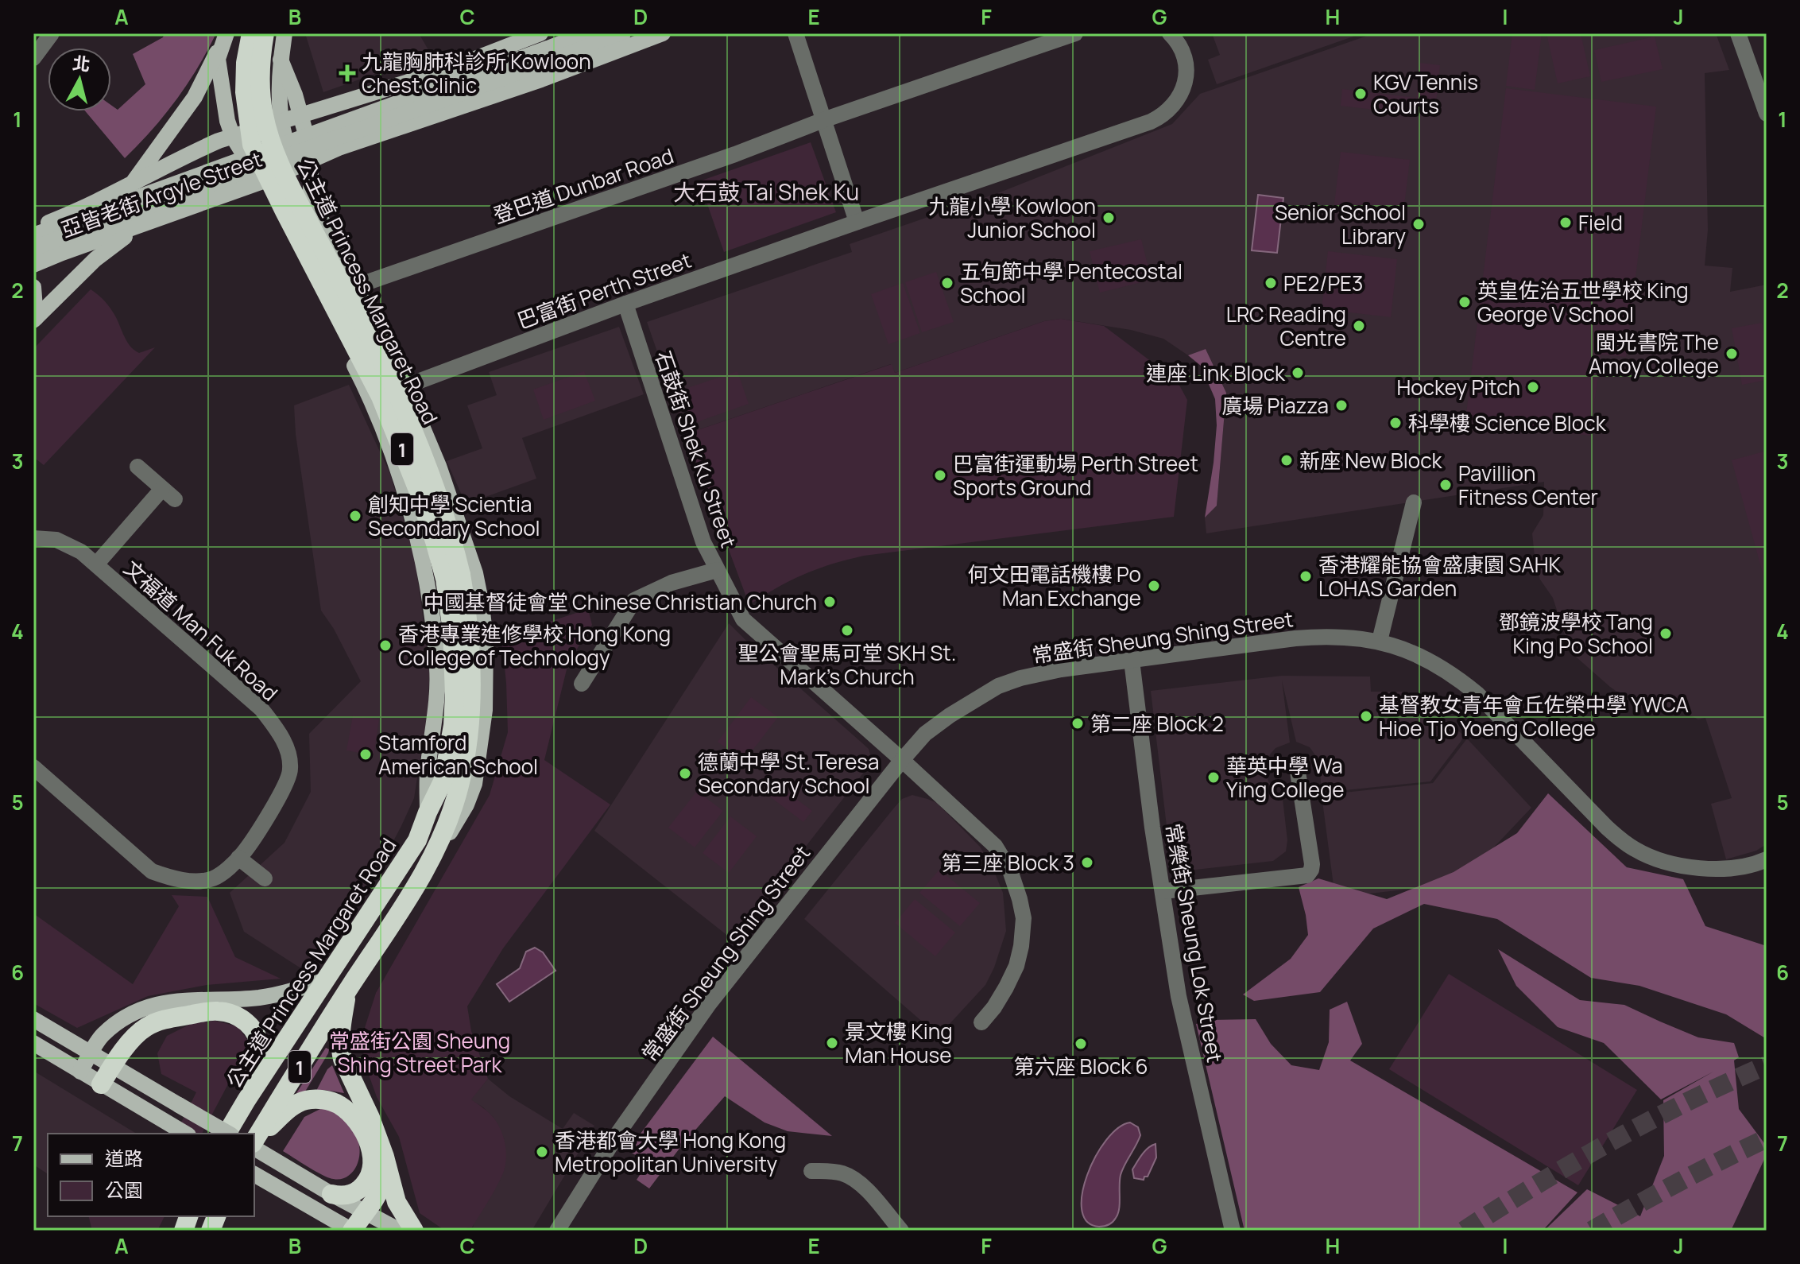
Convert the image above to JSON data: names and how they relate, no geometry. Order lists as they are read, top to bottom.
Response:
{
  "streets": {
    "highway": ["公主道 Princess Margaret Road", "1"],
    "main road": ["亞皆老街 Argyle Street"],
    "street": [
      "登巴道 Dunbar Road",
      "巴富街 Perth Street",
      "石鼓街 Shek Ku Street",
      "文福道 Man Fuk Road",
      "常盛街 Sheung Shing Street",
      "常樂街 Sheung Lok Street"
    ]
  },
  "crossings": [
    ["登巴道 Dunbar Road", "公主道 Princess Margaret Road"],
    ["亞皆老街 Argyle Street", "公主道 Princess Margaret Road"],
    ["巴富街 Perth Street", "公主道 Princess Margaret Road"],
    ["巴富街 Perth Street", "石鼓街 Shek Ku Street"],
    ["石鼓街 Shek Ku Street", "常盛街 Sheung Shing Street"],
    ["常盛街 Sheung Shing Street", "常樂街 Sheung Lok Street"]
  ],
  "districts": ["大石鼓 Tai Shek Ku"],
  "parks": ["常盛街公園 Sheung Shing Street Park"],
  "places": {
    "health": ["九龍胸肺科診所 Kowloon Chest Clinic"],
    "other": [
      "KGV Tennis Courts",
      "九龍小學 Kowloon Junior School",
      "Field",
      "Senior School Library",
      "五旬節中學 Pentecostal School",
      "PE2/PE3",
      "英皇佐治五世學校 King George V School",
      "LRC Reading Centre",
      "閩光書院 The Amoy College",
      "連座 Link Block",
      "Hockey Pitch",
      "廣場 Piazza",
      "科學樓 Science Block",
      "新座 New Block",
      "巴富街運動場 Perth Street Sports Ground",
      "Pavillion Fitness Center",
      "創知中學 Scientia Secondary School",
      "香港耀能協會盛康園 SAHK LOHAS Garden",
      "何文田電話機樓 Po Man Exchange",
      "中國基督徒會堂 Chinese Christian Church",
      "聖公會聖馬可堂 SKH St. Mark's Church",
      "鄧鏡波學校 Tang King Po School",
      "香港專業進修學校 Hong Kong College of Technology",
      "基督教女青年會丘佐榮中學 YWCA Hioe Tjo Yoeng College",
      "第二座 Block 2",
      "Stamford American School",
      "德蘭中學 St. Teresa Secondary School",
      "華英中學 Wa Ying College",
      "第三座 Block 3",
      "景文樓 King Man House",
      "第六座 Block 6",
      "香港都會大學 Hong Kong Metropolitan University"
    ]
  },
  "legend": ["道路", "公園"],
  "north": "top",
  "grid": {
    "columns": [
      "A",
      "B",
      "C",
      "D",
      "E",
      "F",
      "G",
      "H",
      "I",
      "J"
    ],
    "rows": [
      "1",
      "2",
      "3",
      "4",
      "5",
      "6",
      "7"
    ]
  }
}
